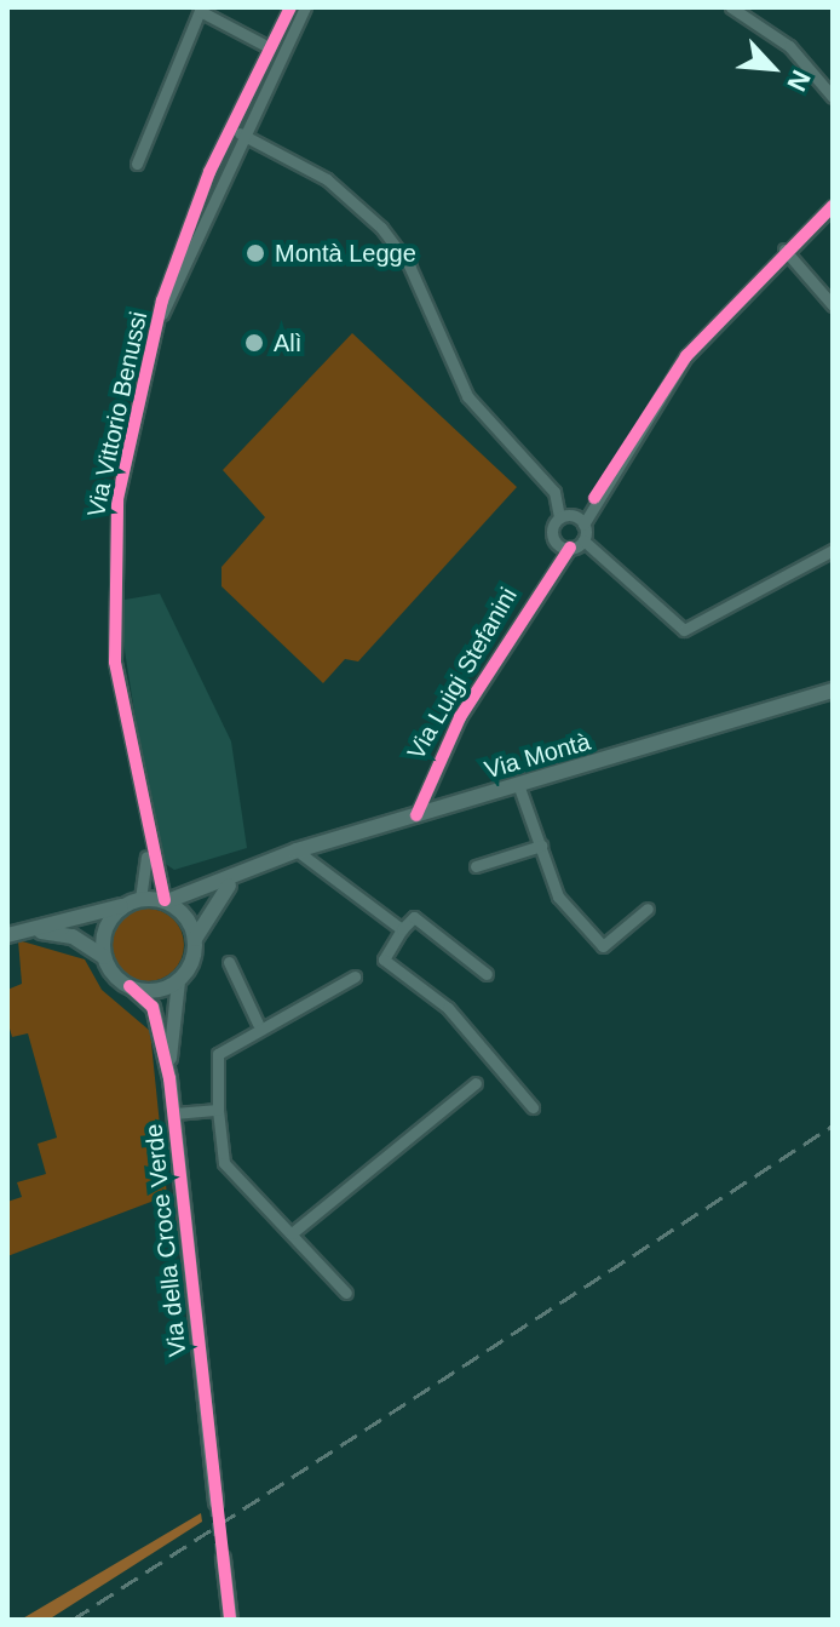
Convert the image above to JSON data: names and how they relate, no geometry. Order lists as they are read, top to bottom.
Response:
{
  "streets": {
    "main road": ["Via Montà"],
    "street": ["Via Vittorio Benussi", "Via Luigi Stefanini", "Via della Croce Verde"]
  },
  "crossings": [
    ["Via Vittorio Benussi", "Via Montà"],
    ["Via Vittorio Benussi", "Via della Croce Verde"],
    ["Via Luigi Stefanini", "Via Montà"],
    ["Via Montà", "Via della Croce Verde"]
  ],
  "places": ["Montà Legge", "Alì"],
  "north": "bottom right"
}
